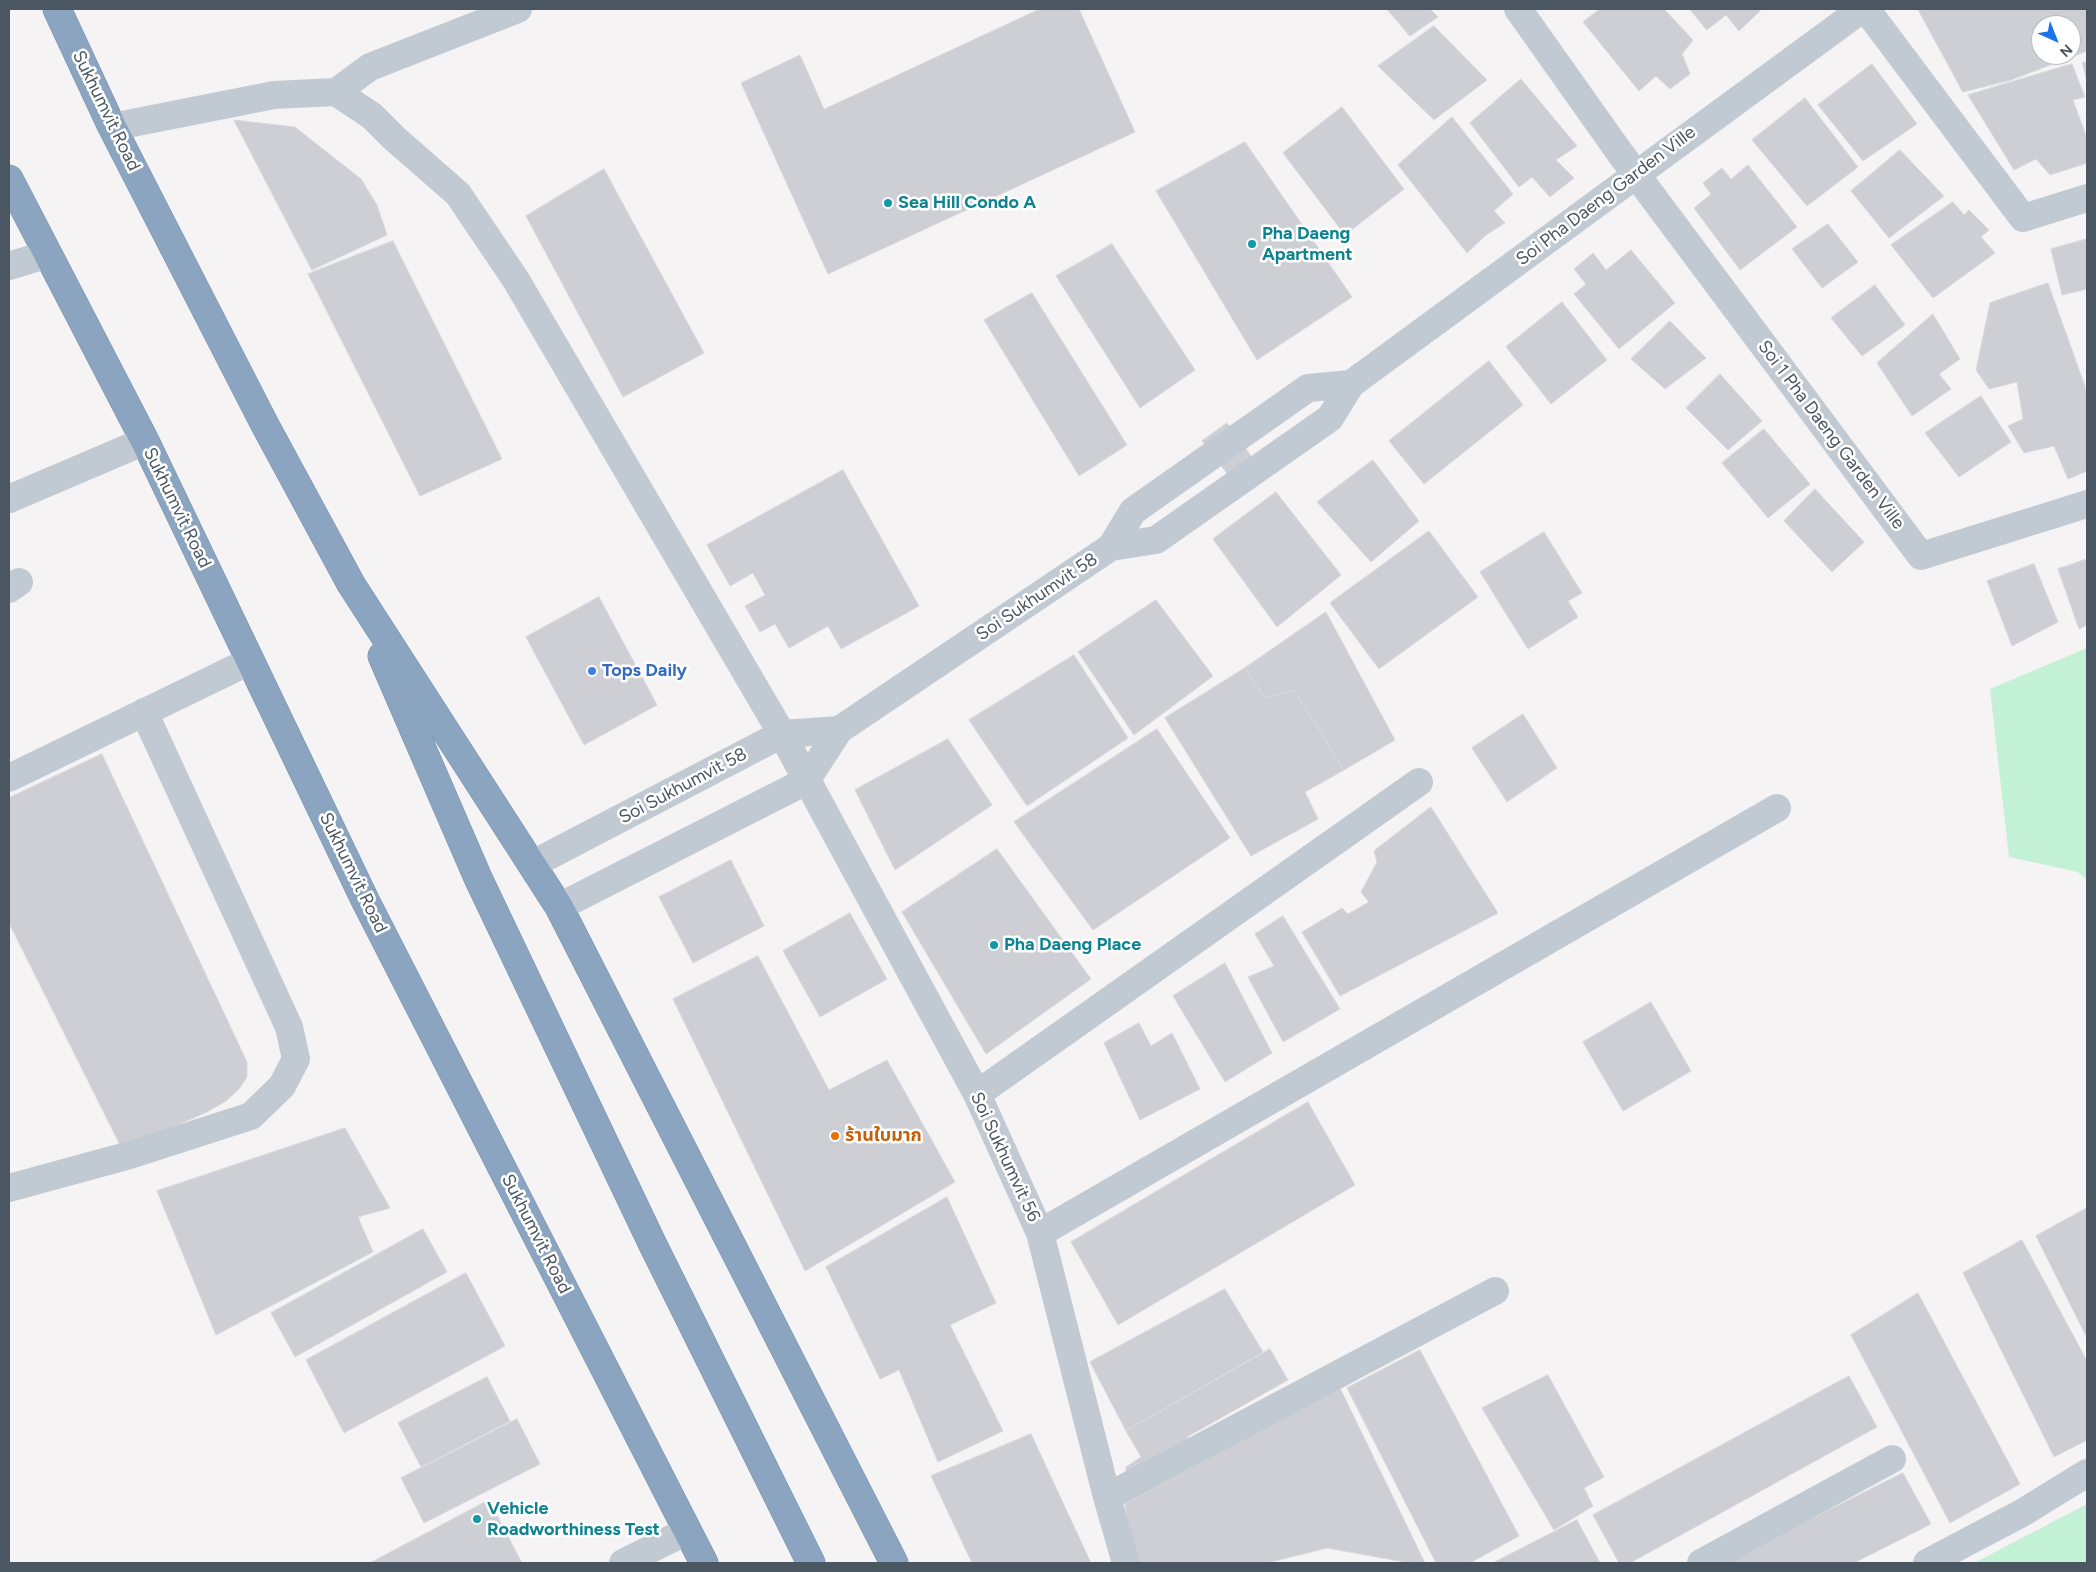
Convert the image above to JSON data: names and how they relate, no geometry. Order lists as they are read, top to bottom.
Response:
{
  "streets": {
    "highway": ["Sukhumvit Road"],
    "street": [
      "Soi Pha Daeng Garden Ville",
      "Soi 1 Pha Daeng Garden Ville",
      "Soi Sukhumvit 58",
      "Soi Sukhumvit 56"
    ]
  },
  "crossings": [
    ["Sukhumvit Road", "Soi Sukhumvit 58"],
    ["Soi Pha Daeng Garden Ville", "Soi 1 Pha Daeng Garden Ville"],
    ["Soi Pha Daeng Garden Ville", "Soi Sukhumvit 58"],
    ["Soi Sukhumvit 58", "Soi Sukhumvit 56"]
  ],
  "places": [
    "Sea Hill Condo A",
    "Pha Daeng Apartment",
    "Tops Daily",
    "Pha Daeng Place",
    "ร้านใบมาก",
    "Vehicle Roadworthiness Test"
  ],
  "north": "bottom right"
}
